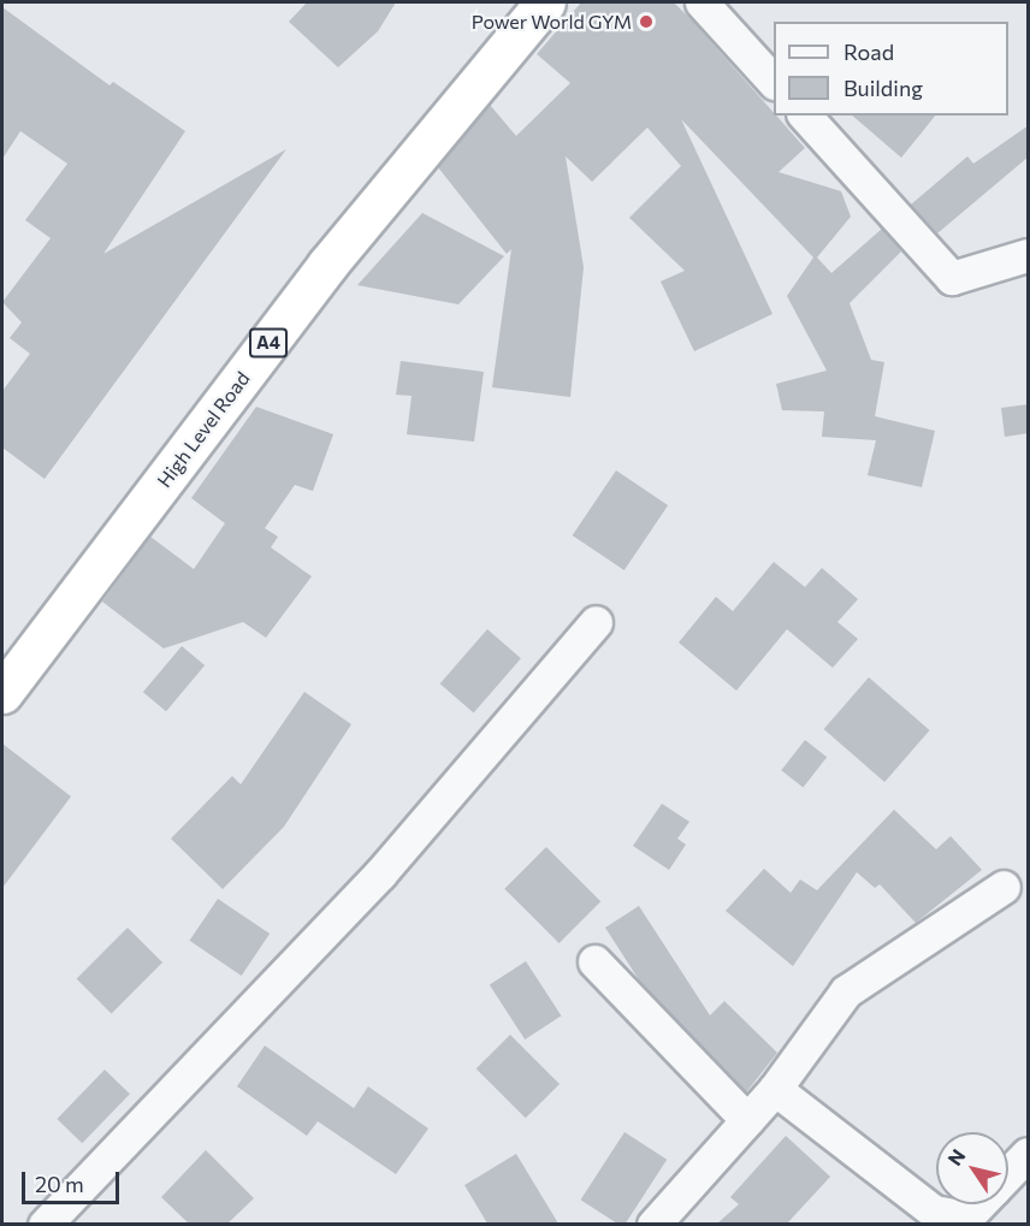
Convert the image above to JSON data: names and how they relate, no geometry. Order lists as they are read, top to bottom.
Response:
{
  "streets": {
    "highway": ["A4", "High Level Road"]
  },
  "places": ["Power World GYM"],
  "legend": ["Road", "Building"],
  "scale_bar": "20 m",
  "north": "top left"
}
